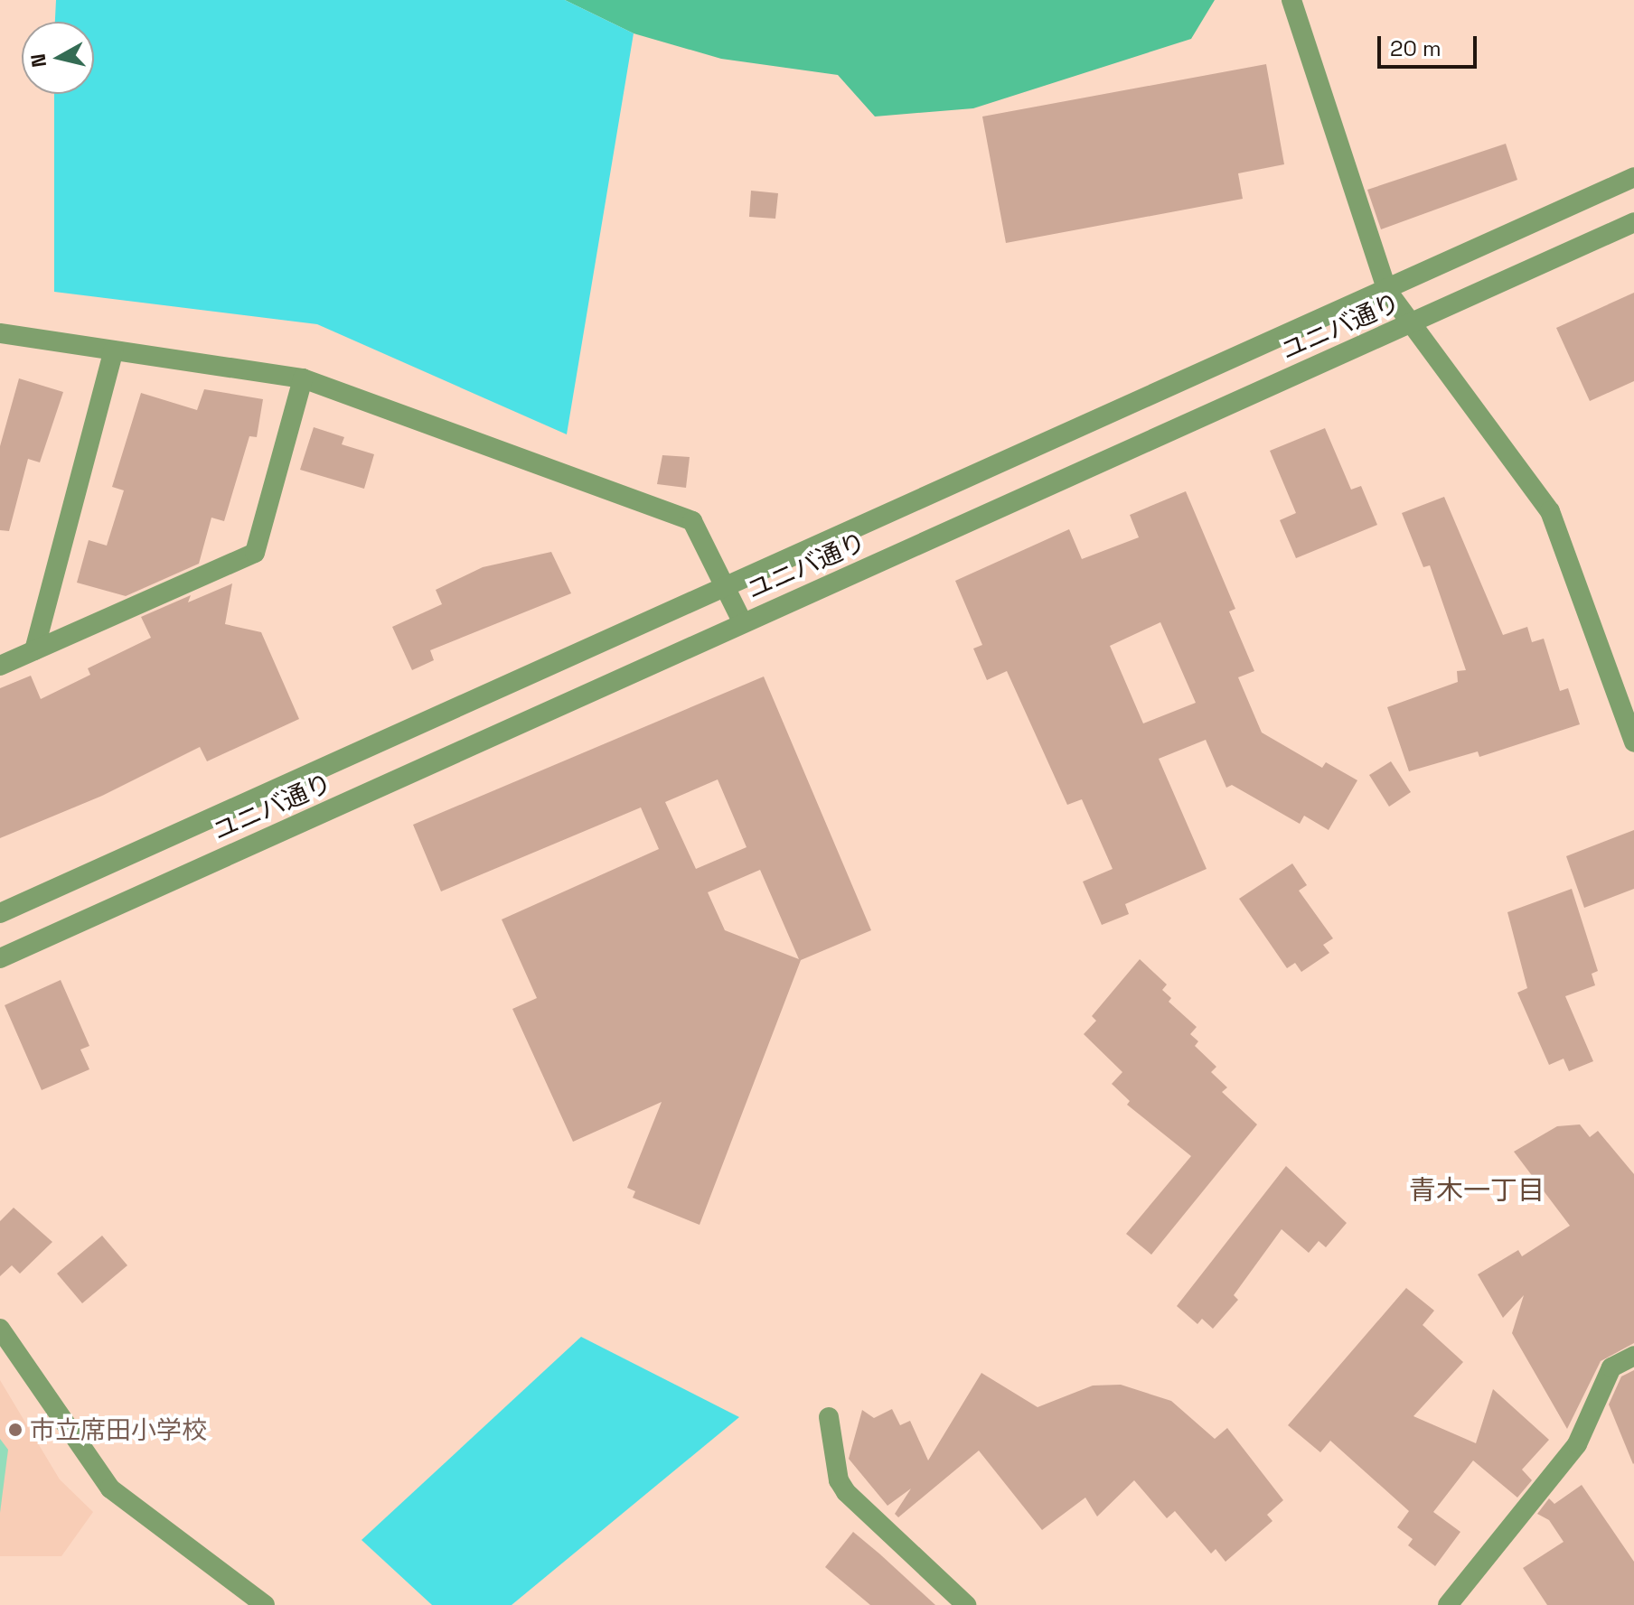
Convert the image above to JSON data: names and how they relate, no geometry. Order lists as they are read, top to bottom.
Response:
{
  "streets": {
    "street": ["ユニバ通り"]
  },
  "districts": ["青木一丁目"],
  "places": ["市立席田小学校"],
  "scale_bar": "20 m",
  "north": "left"
}
